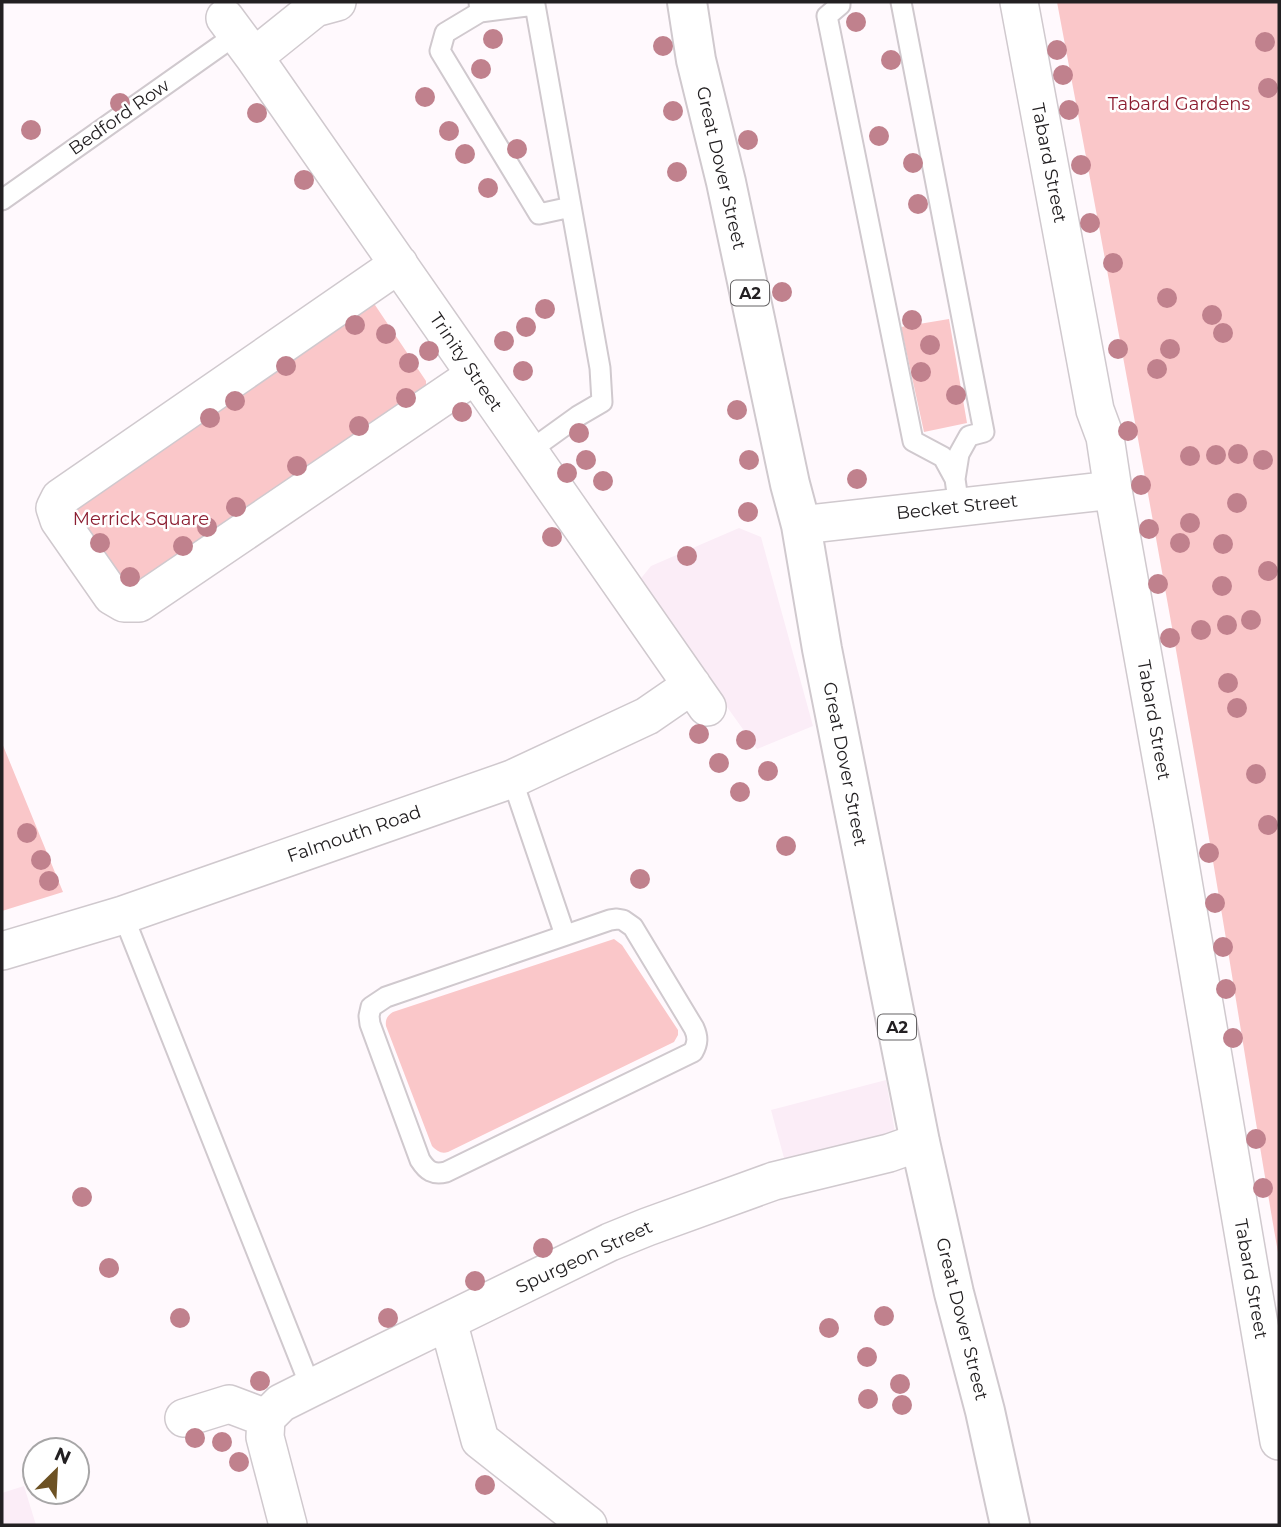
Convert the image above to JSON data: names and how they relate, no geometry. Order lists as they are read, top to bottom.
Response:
{
  "streets": {
    "main road": ["Great Dover Street", "A2"],
    "street": [
      "Tabard Street",
      "Trinity Street",
      "Becket Street",
      "Falmouth Road",
      "Spurgeon Street"
    ],
    "lane": ["Bedford Row"]
  },
  "crossings": [
    ["Bedford Row", "Trinity Street"],
    ["Tabard Street", "Becket Street"],
    ["Great Dover Street", "Becket Street"],
    ["Great Dover Street", "Spurgeon Street"],
    ["Trinity Street", "Falmouth Road"]
  ],
  "parks": ["Tabard Gardens", "Merrick Square"],
  "north": "top right"
}
